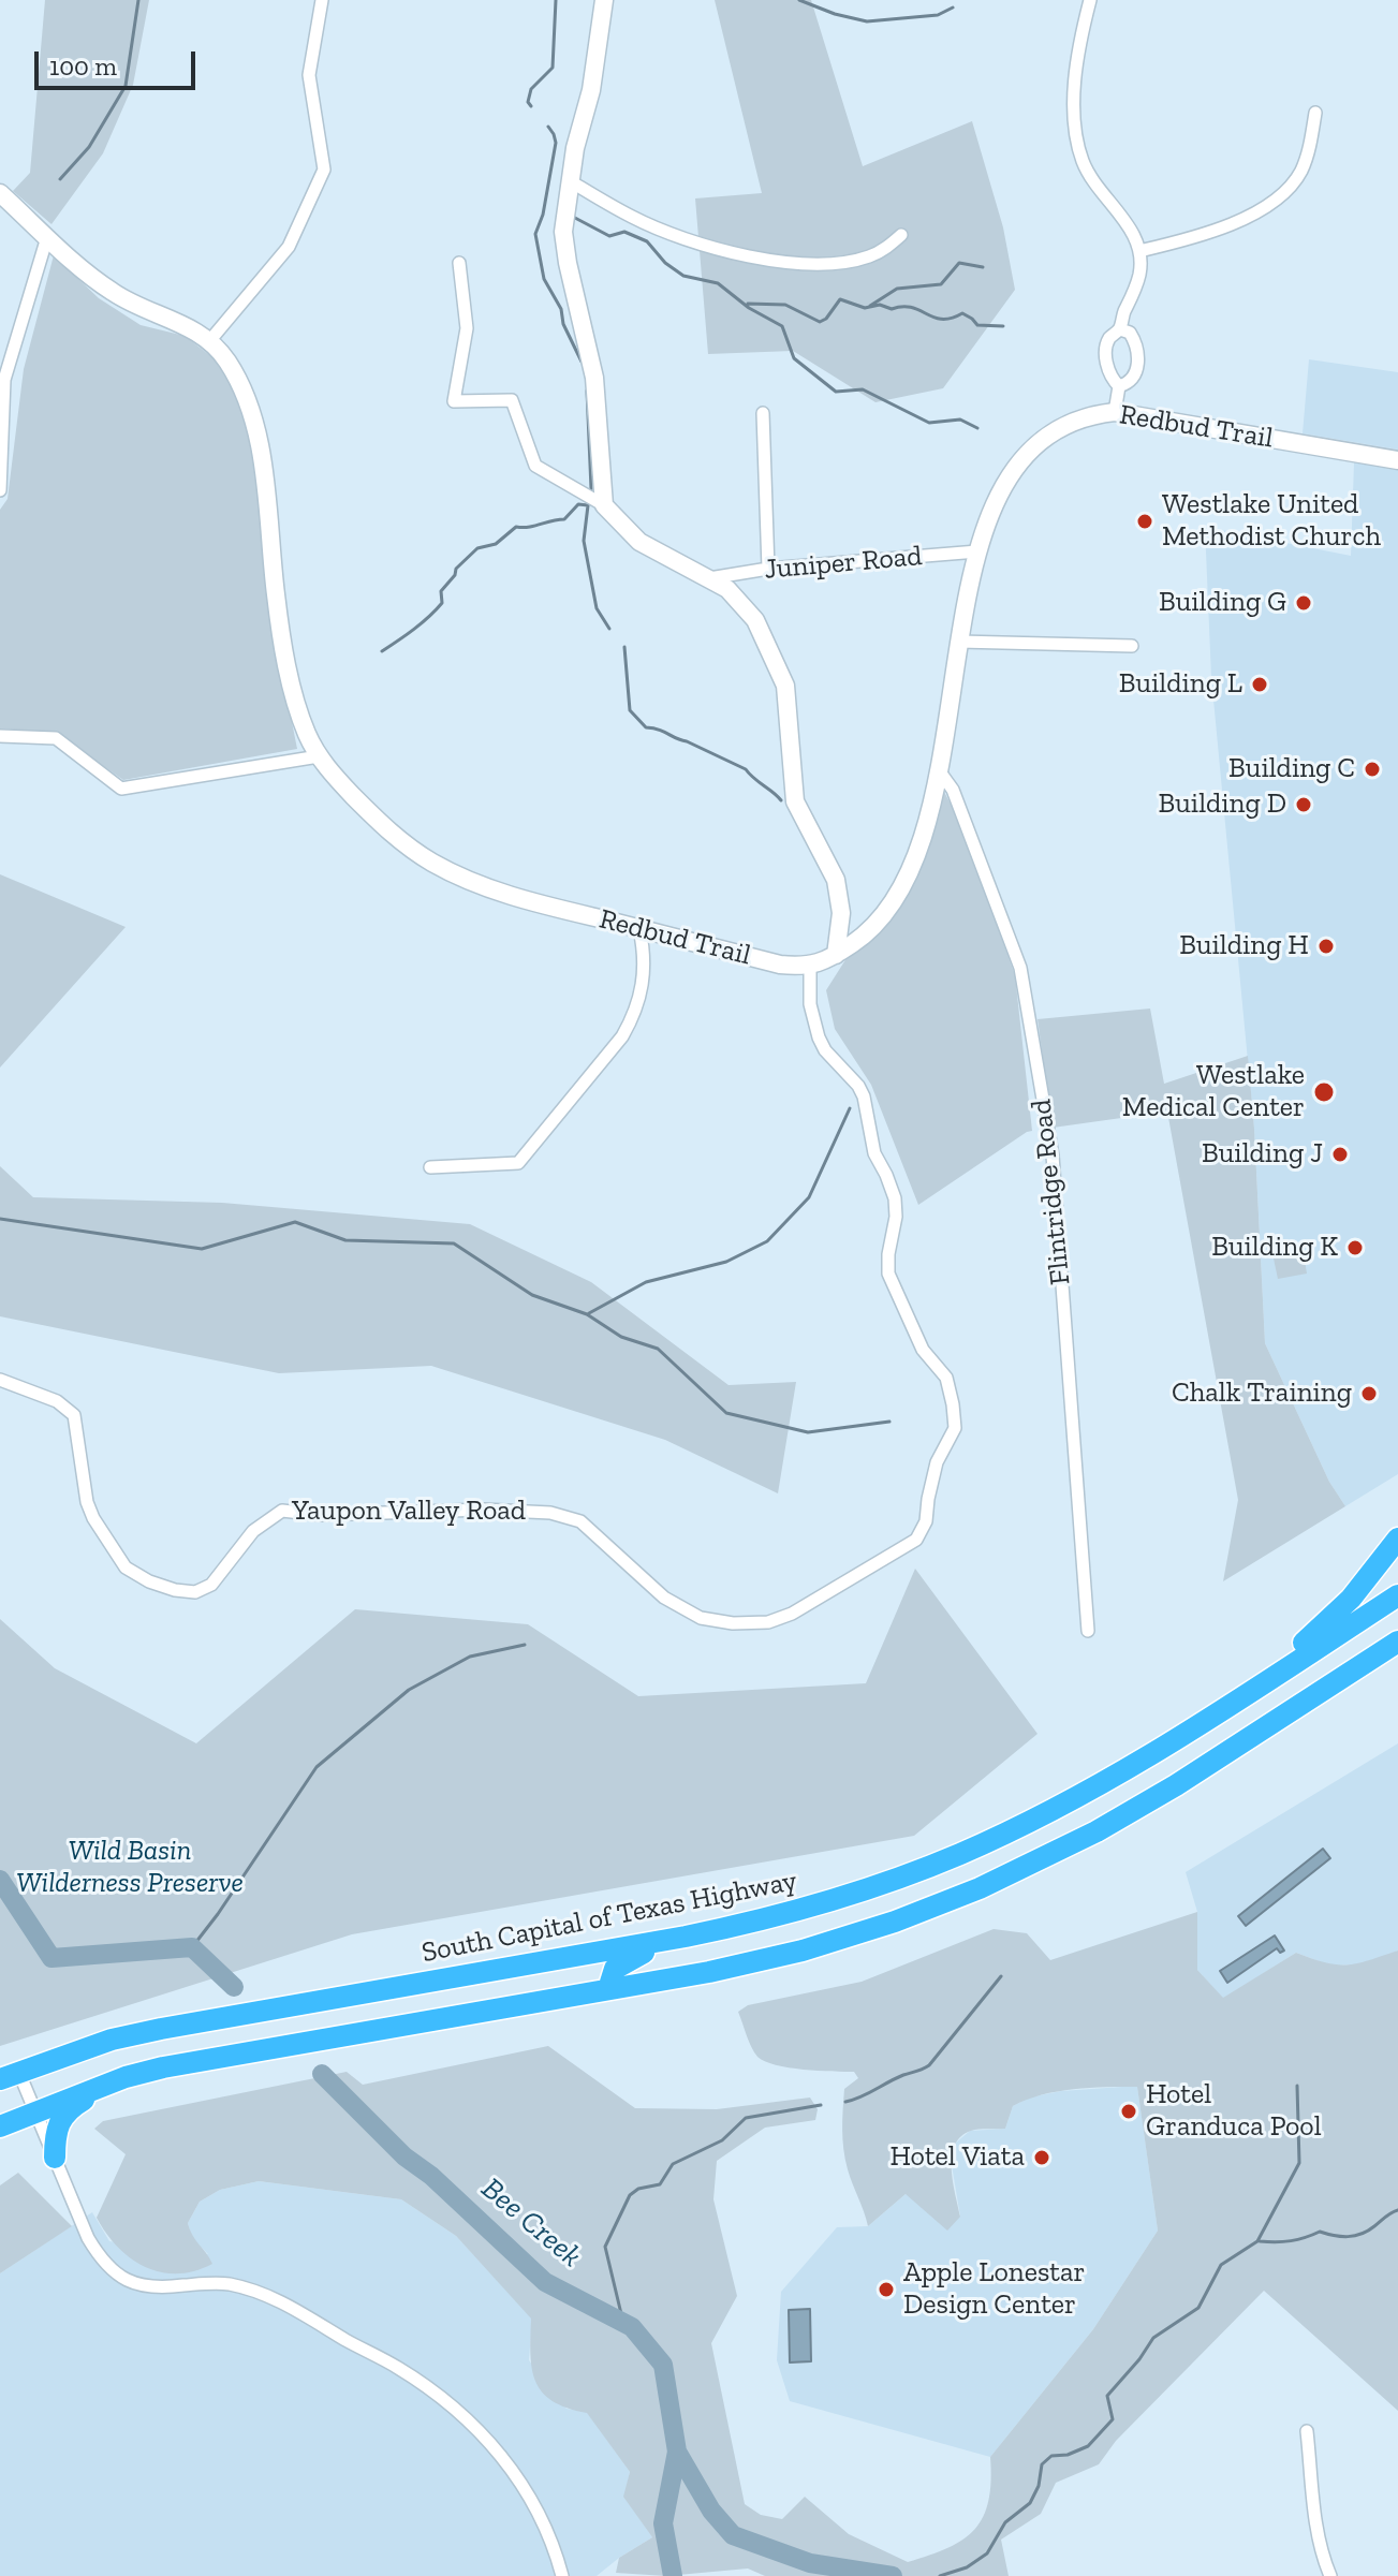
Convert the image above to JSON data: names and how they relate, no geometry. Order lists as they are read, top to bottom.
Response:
{
  "streets": {
    "highway": ["South Capital of Texas Highway"],
    "street": [
      "Redbud Trail",
      "Juniper Road",
      "Flintridge Road",
      "Yaupon Valley Road"
    ]
  },
  "crossings": [
    ["Redbud Trail", "Juniper Road"],
    ["Redbud Trail", "Flintridge Road"],
    ["Redbud Trail", "Yaupon Valley Road"]
  ],
  "water": ["Bee Creek"],
  "parks": ["Wild Basin Wilderness Preserve"],
  "places": [
    "Westlake United Methodist Church",
    "Building G",
    "Building L",
    "Building C",
    "Building D",
    "Building H",
    "Westlake Medical Center",
    "Building J",
    "Building K",
    "Chalk Training",
    "Hotel Granduca Pool",
    "Hotel Viata",
    "Apple Lonestar Design Center"
  ],
  "scale_bar": "100 m"
}
